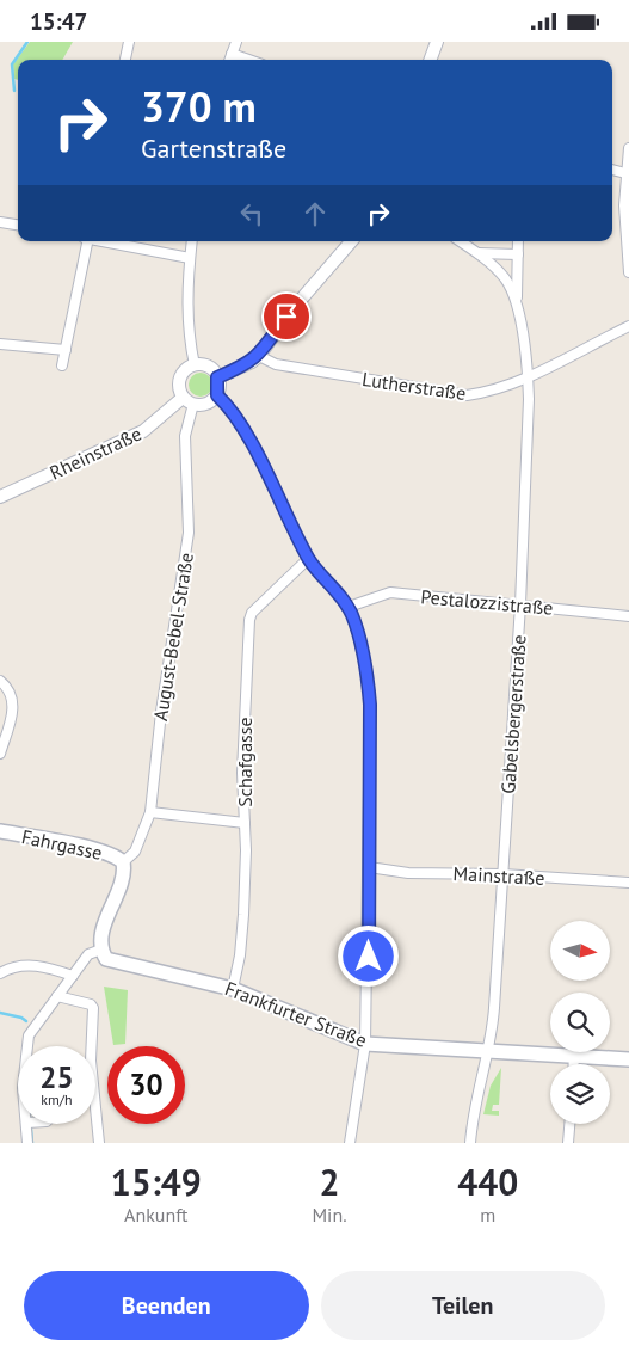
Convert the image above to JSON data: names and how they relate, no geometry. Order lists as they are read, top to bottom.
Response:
{
  "streets": {
    "main road": ["Fahrgasse", "Frankfurter Straße"],
    "street": [
      "Lutherstraße",
      "Rheinstraße",
      "Pestalozzistraße",
      "August-Bebel-Straße",
      "Gabelsbergerstraße",
      "Schafgasse",
      "Mainstraße"
    ]
  },
  "crossings": [
    ["Lutherstraße", "Gabelsbergerstraße"],
    ["Rheinstraße", "August-Bebel-Straße"],
    ["Pestalozzistraße", "Gabelsbergerstraße"],
    ["August-Bebel-Straße", "Fahrgasse"],
    ["Gabelsbergerstraße", "Mainstraße"],
    ["Gabelsbergerstraße", "Frankfurter Straße"],
    ["Schafgasse", "Frankfurter Straße"]
  ],
  "north": "right",
  "page": {
    "status": "15:47",
    "turn": ["370 m", "Gartenstraße"],
    "speed": "25 km/h",
    "limit": "30",
    "eta": [
      "15:49",
      "Ankunft",
      "2",
      "Min.",
      "440",
      "m"
    ],
    "buttons": ["Beenden", "Teilen"]
  }
}
